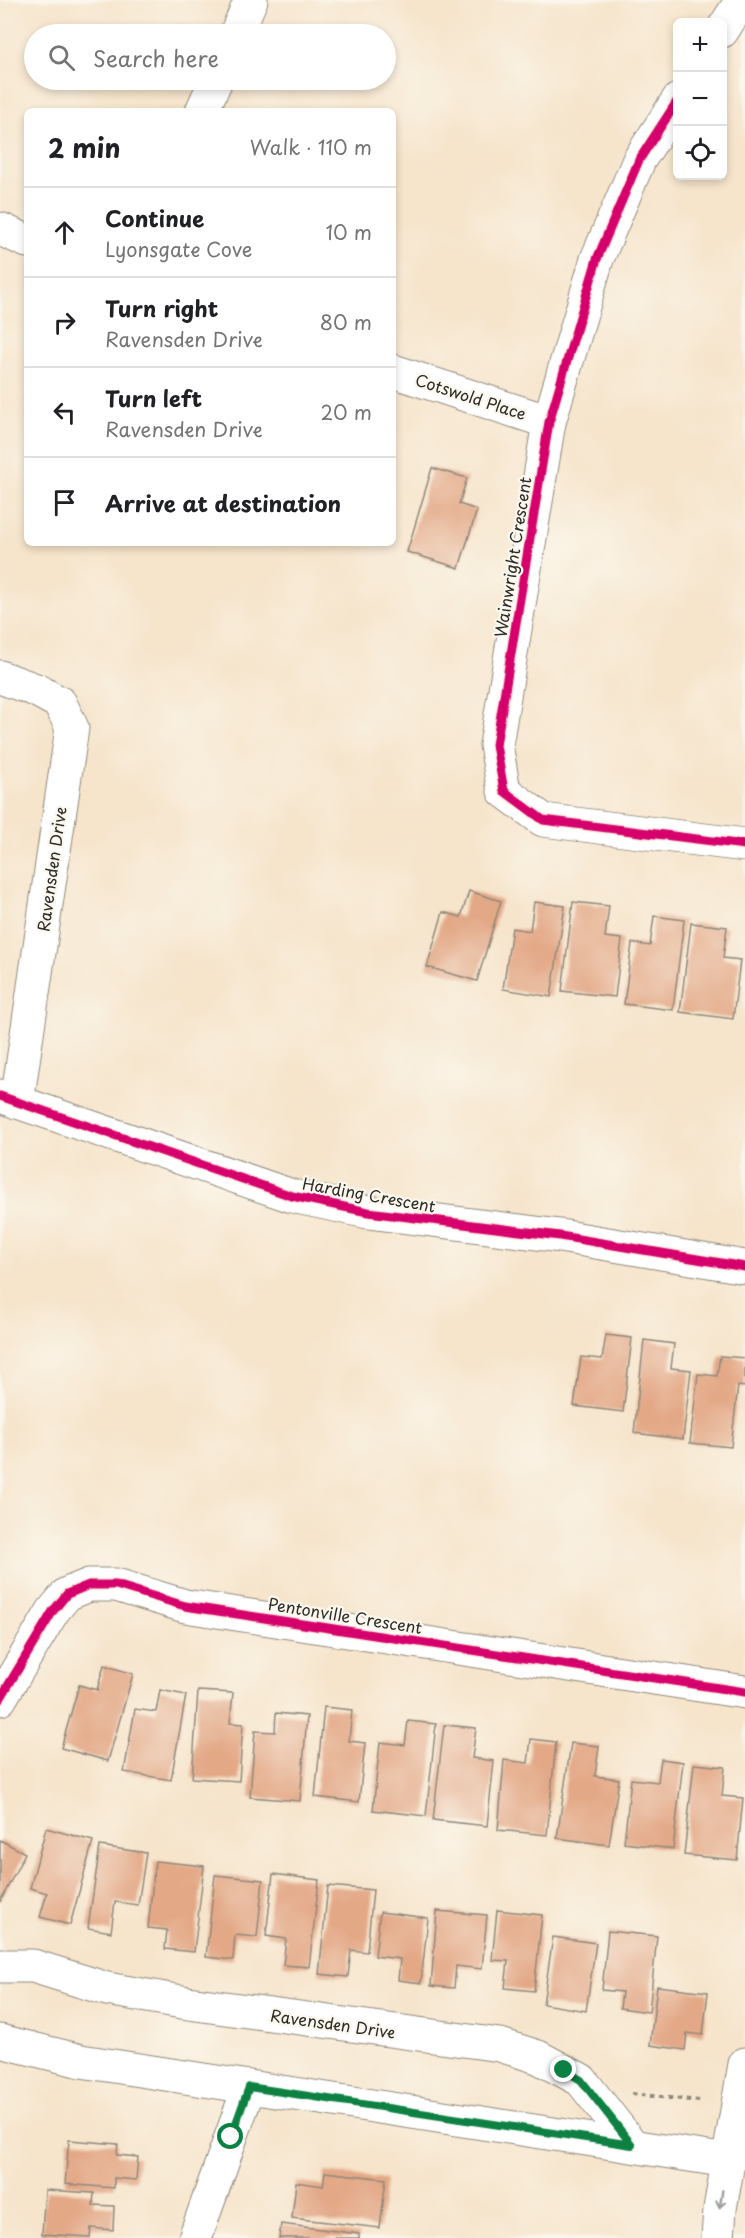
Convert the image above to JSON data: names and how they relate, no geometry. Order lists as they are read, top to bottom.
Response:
{
  "streets": {
    "street": [
      "Cotswold Place",
      "Wainwright Crescent",
      "Ravensden Drive",
      "Harding Crescent",
      "Pentonville Crescent"
    ]
  },
  "crossings": [
    ["Cotswold Place", "Wainwright Crescent"],
    ["Ravensden Drive", "Harding Crescent"]
  ],
  "page": {
    "map_buttons": ["+", "−"],
    "search": "Search here",
    "heading": ["2 min", "Walk · 110 m"],
    "list": [
      ["Continue", "Lyonsgate Cove", "10 m"],
      ["Turn right", "Ravensden Drive", "80 m"],
      ["Turn left", "Ravensden Drive", "20 m"],
      "Arrive at destination"
    ]
  }
}
